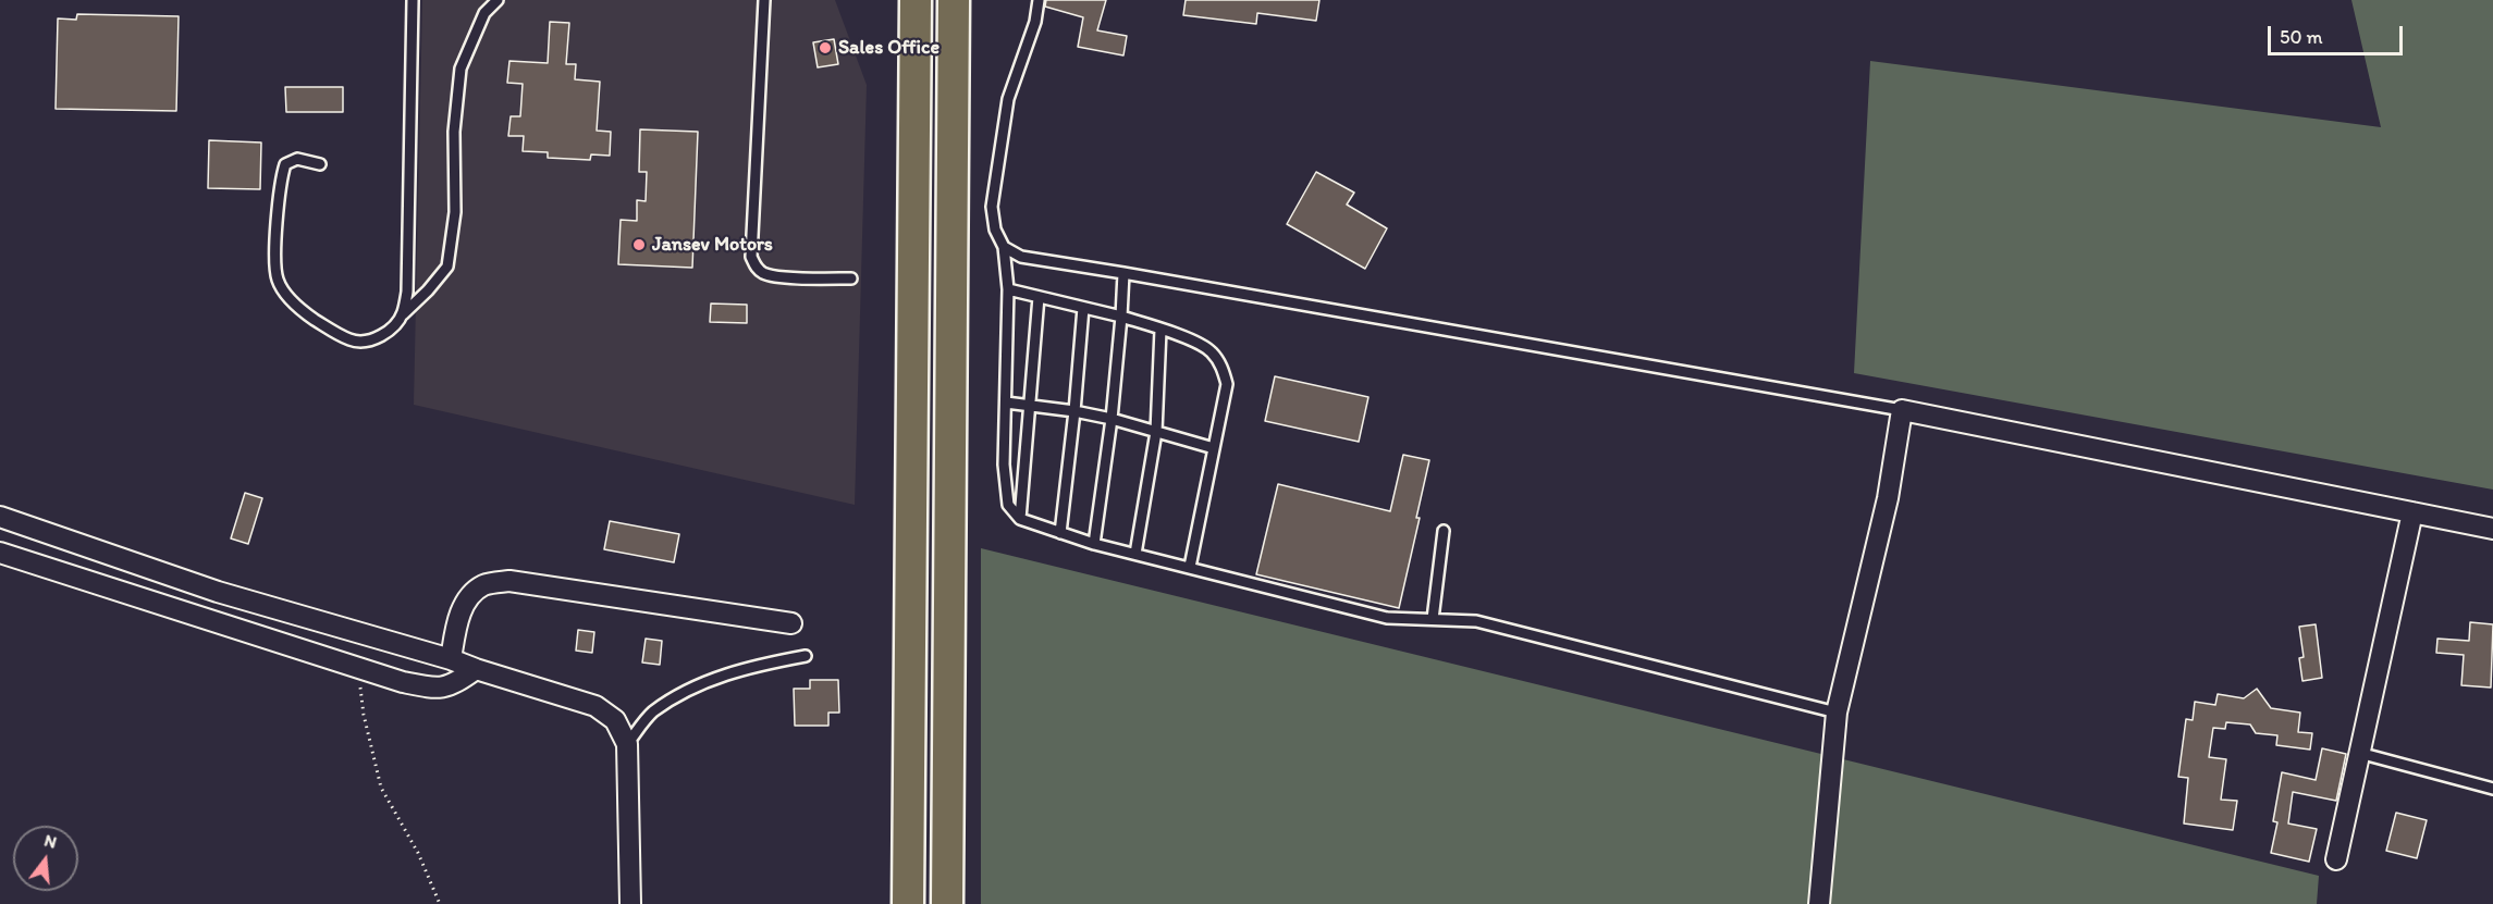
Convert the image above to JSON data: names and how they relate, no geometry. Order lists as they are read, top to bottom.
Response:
{
  "places": ["Sales Office", "Jansev Motors"],
  "scale_bar": "50 m",
  "north": "top"
}
